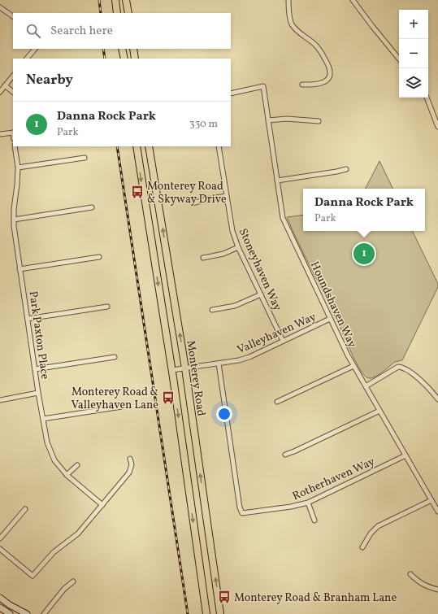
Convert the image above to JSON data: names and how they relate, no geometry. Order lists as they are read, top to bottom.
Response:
{
  "streets": {
    "main road": ["Monterey Road"],
    "street": [
      "Stoneyhaven Way",
      "Houndshaven Way",
      "Valleyhaven Way",
      "Park Paxton Place",
      "Rotherhaven Way"
    ]
  },
  "crossings": [
    ["Stoneyhaven Way", "Valleyhaven Way"],
    ["Houndshaven Way", "Valleyhaven Way"],
    ["Houndshaven Way", "Rotherhaven Way"],
    ["Valleyhaven Way", "Monterey Road"],
    ["Valleyhaven Way", "Rotherhaven Way"]
  ],
  "places": {
    "bus stop": ["Monterey Road & Skyway Drive", "Monterey Road & Valleyhaven Lane", "Monterey Road & Branham Lane"]
  },
  "page": {
    "map_buttons": ["+", "−"],
    "search": "Search here",
    "heading": "Nearby",
    "list": [
      {
        "mark": "1",
        "name": "Danna Rock Park",
        "note": "Park",
        "value": "330 m"
      }
    ],
    "popup": ["Danna Rock Park", "Park"],
    "pins": "1"
  }
}
